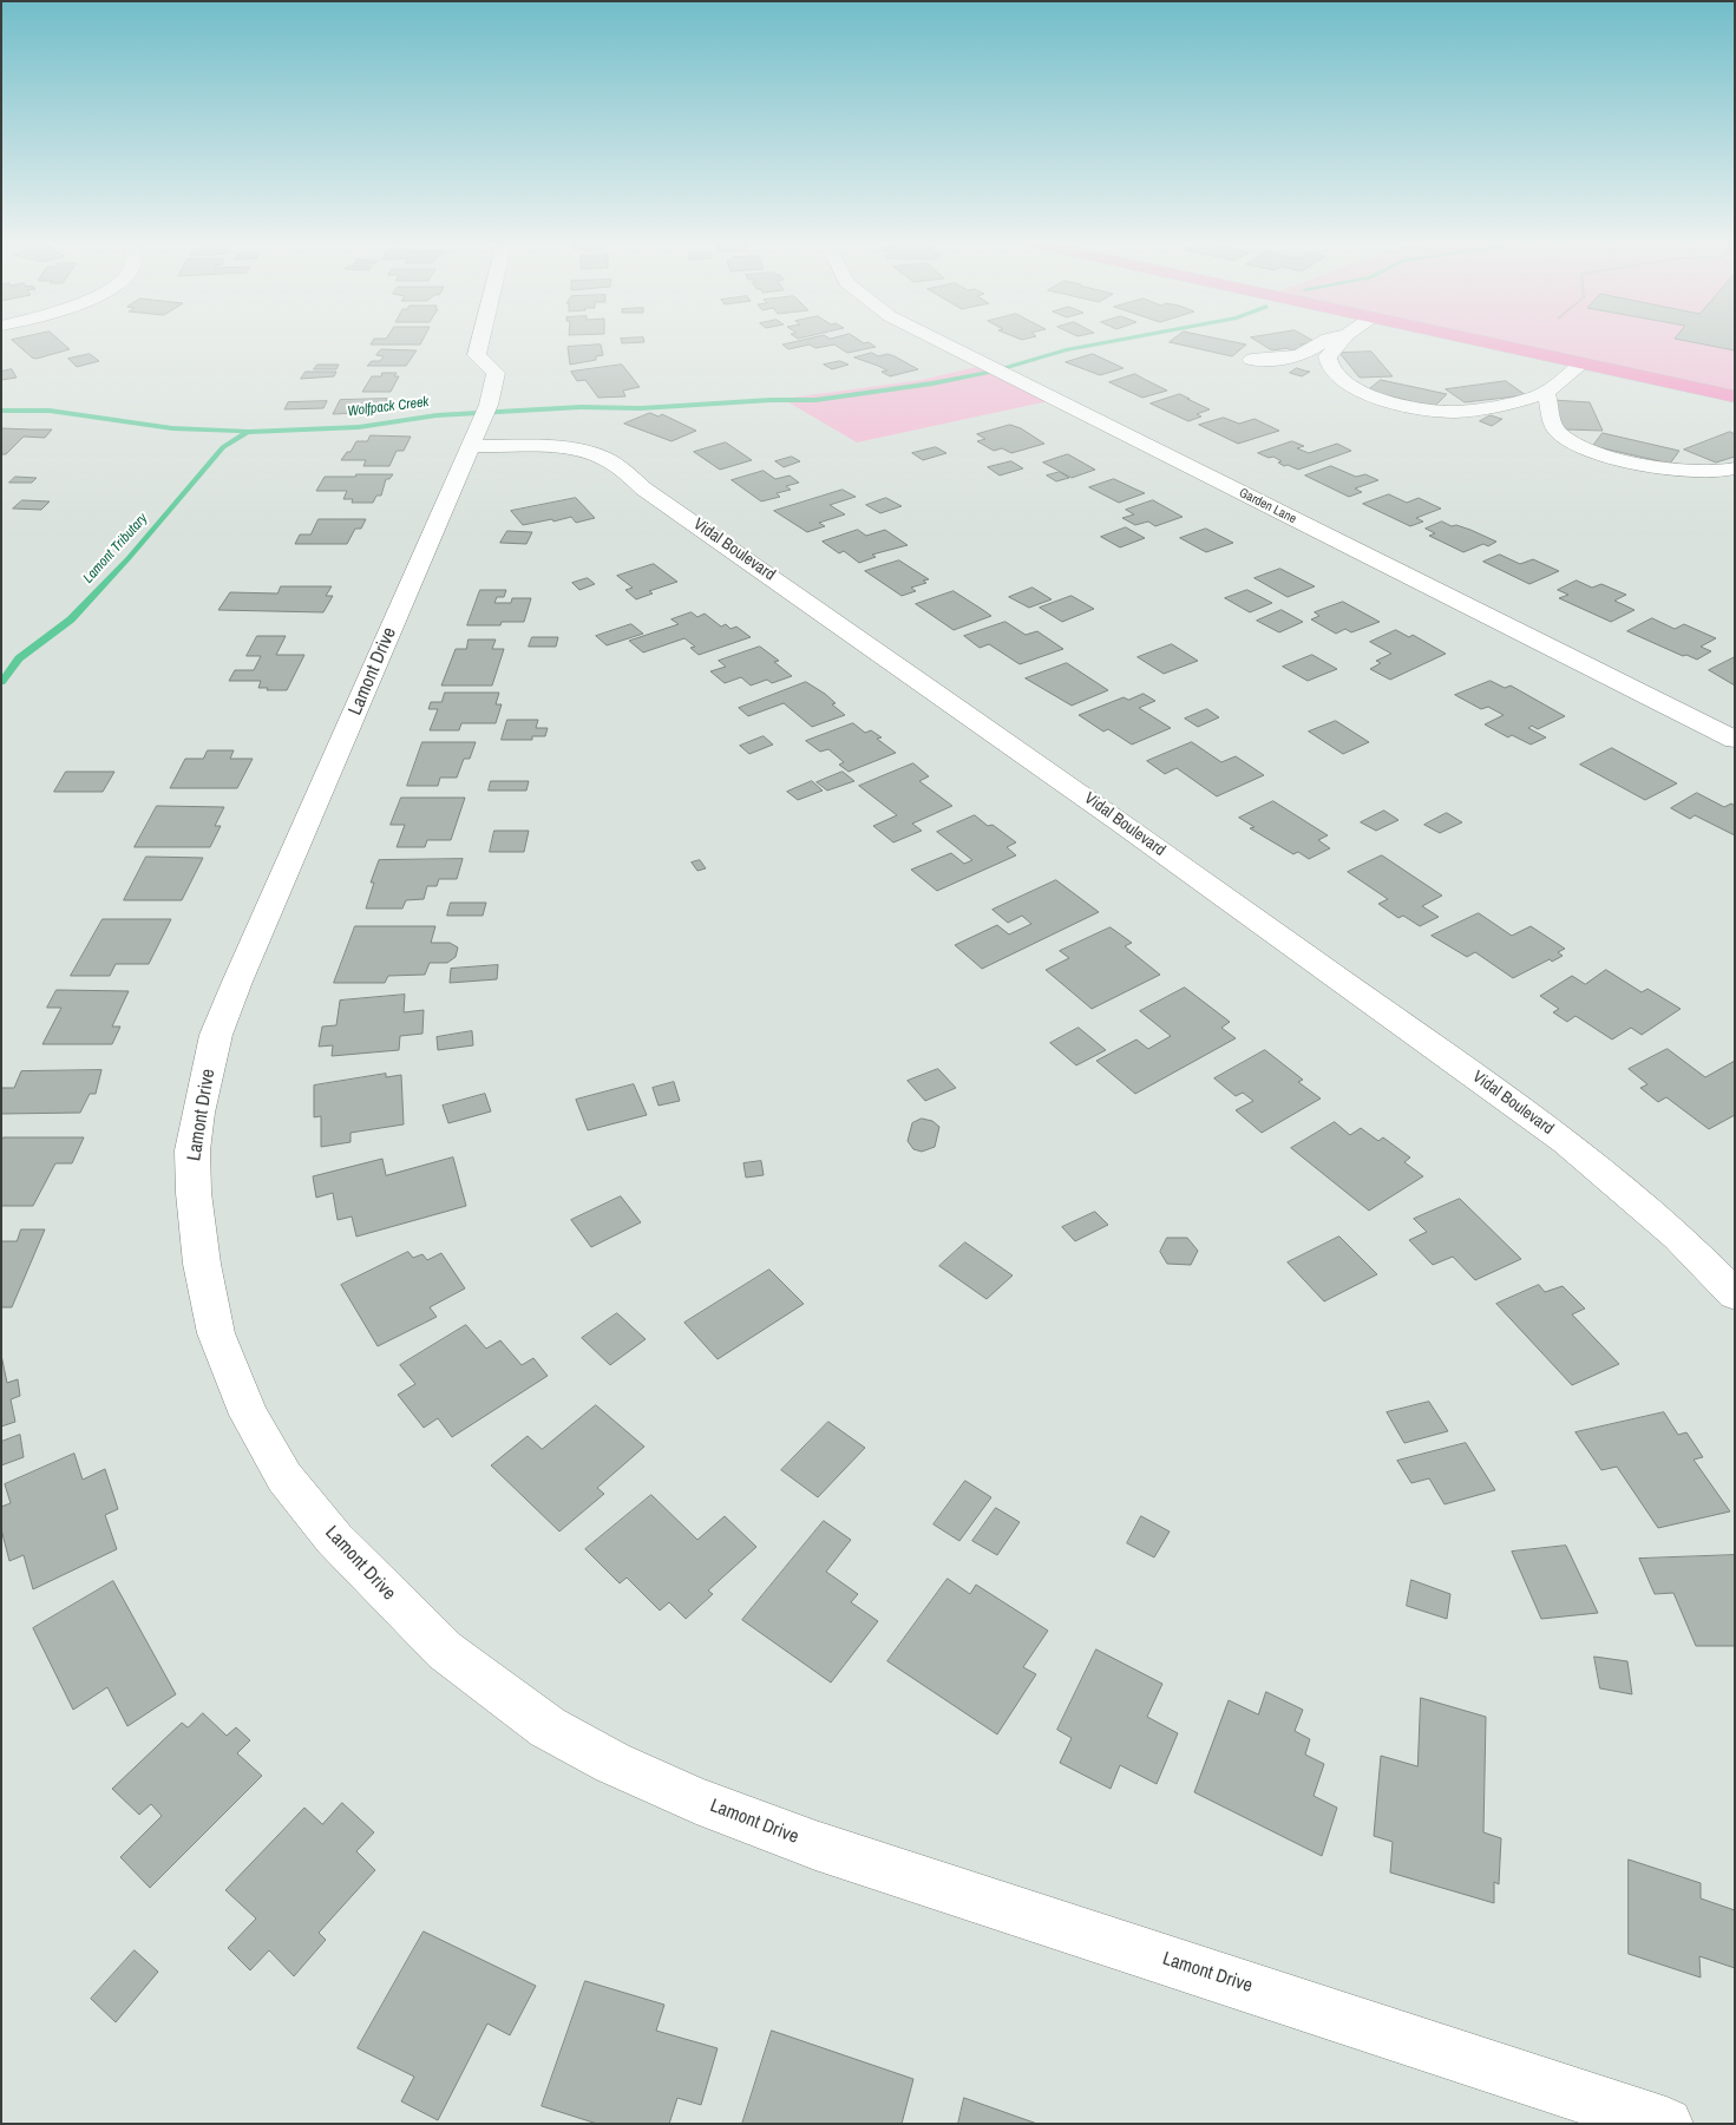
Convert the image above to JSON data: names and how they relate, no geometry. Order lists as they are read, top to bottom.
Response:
{
  "streets": {
    "street": ["Garden Lane", "Vidal Boulevard", "Lamont Drive"]
  },
  "crossings": [
    ["Vidal Boulevard", "Lamont Drive"]
  ],
  "water": ["Wolfpack Creek", "Lamont Tributary"]
}
